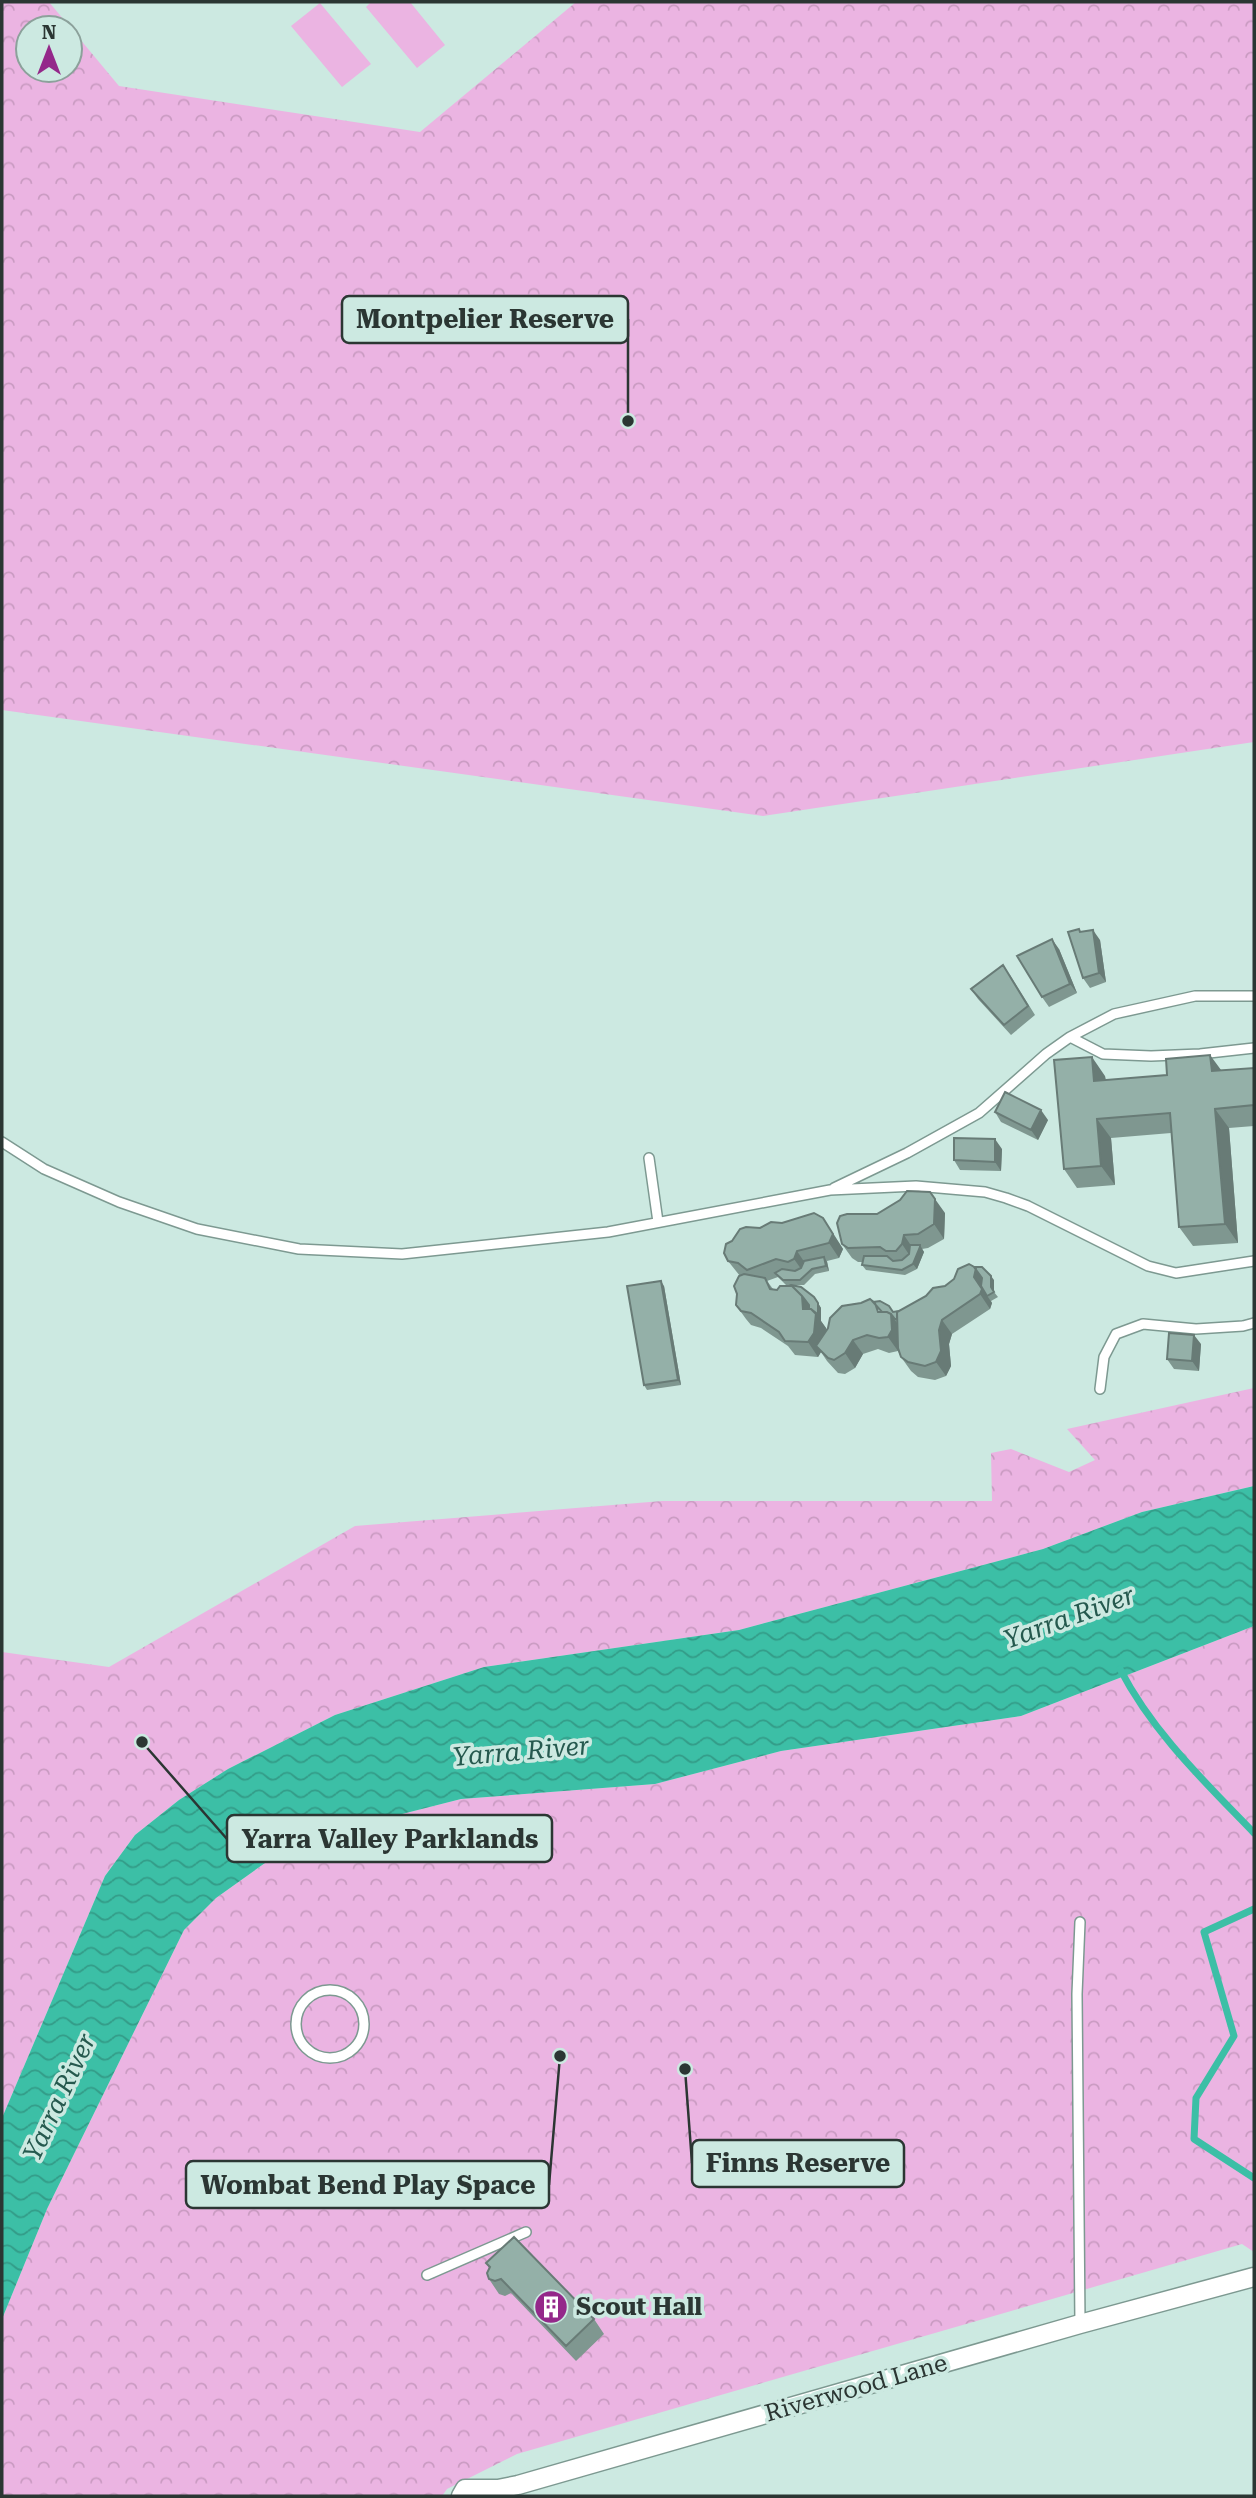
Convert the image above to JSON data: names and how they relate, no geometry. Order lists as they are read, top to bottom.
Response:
{
  "streets": {
    "street": ["Riverwood Lane"]
  },
  "water": ["Yarra River"],
  "places": {
    "other": [
      "Montpelier Reserve",
      "Yarra Valley Parklands",
      "Wombat Bend Play Space",
      "Finns Reserve"
    ],
    "building": ["Scout Hall"]
  },
  "north": "top"
}
